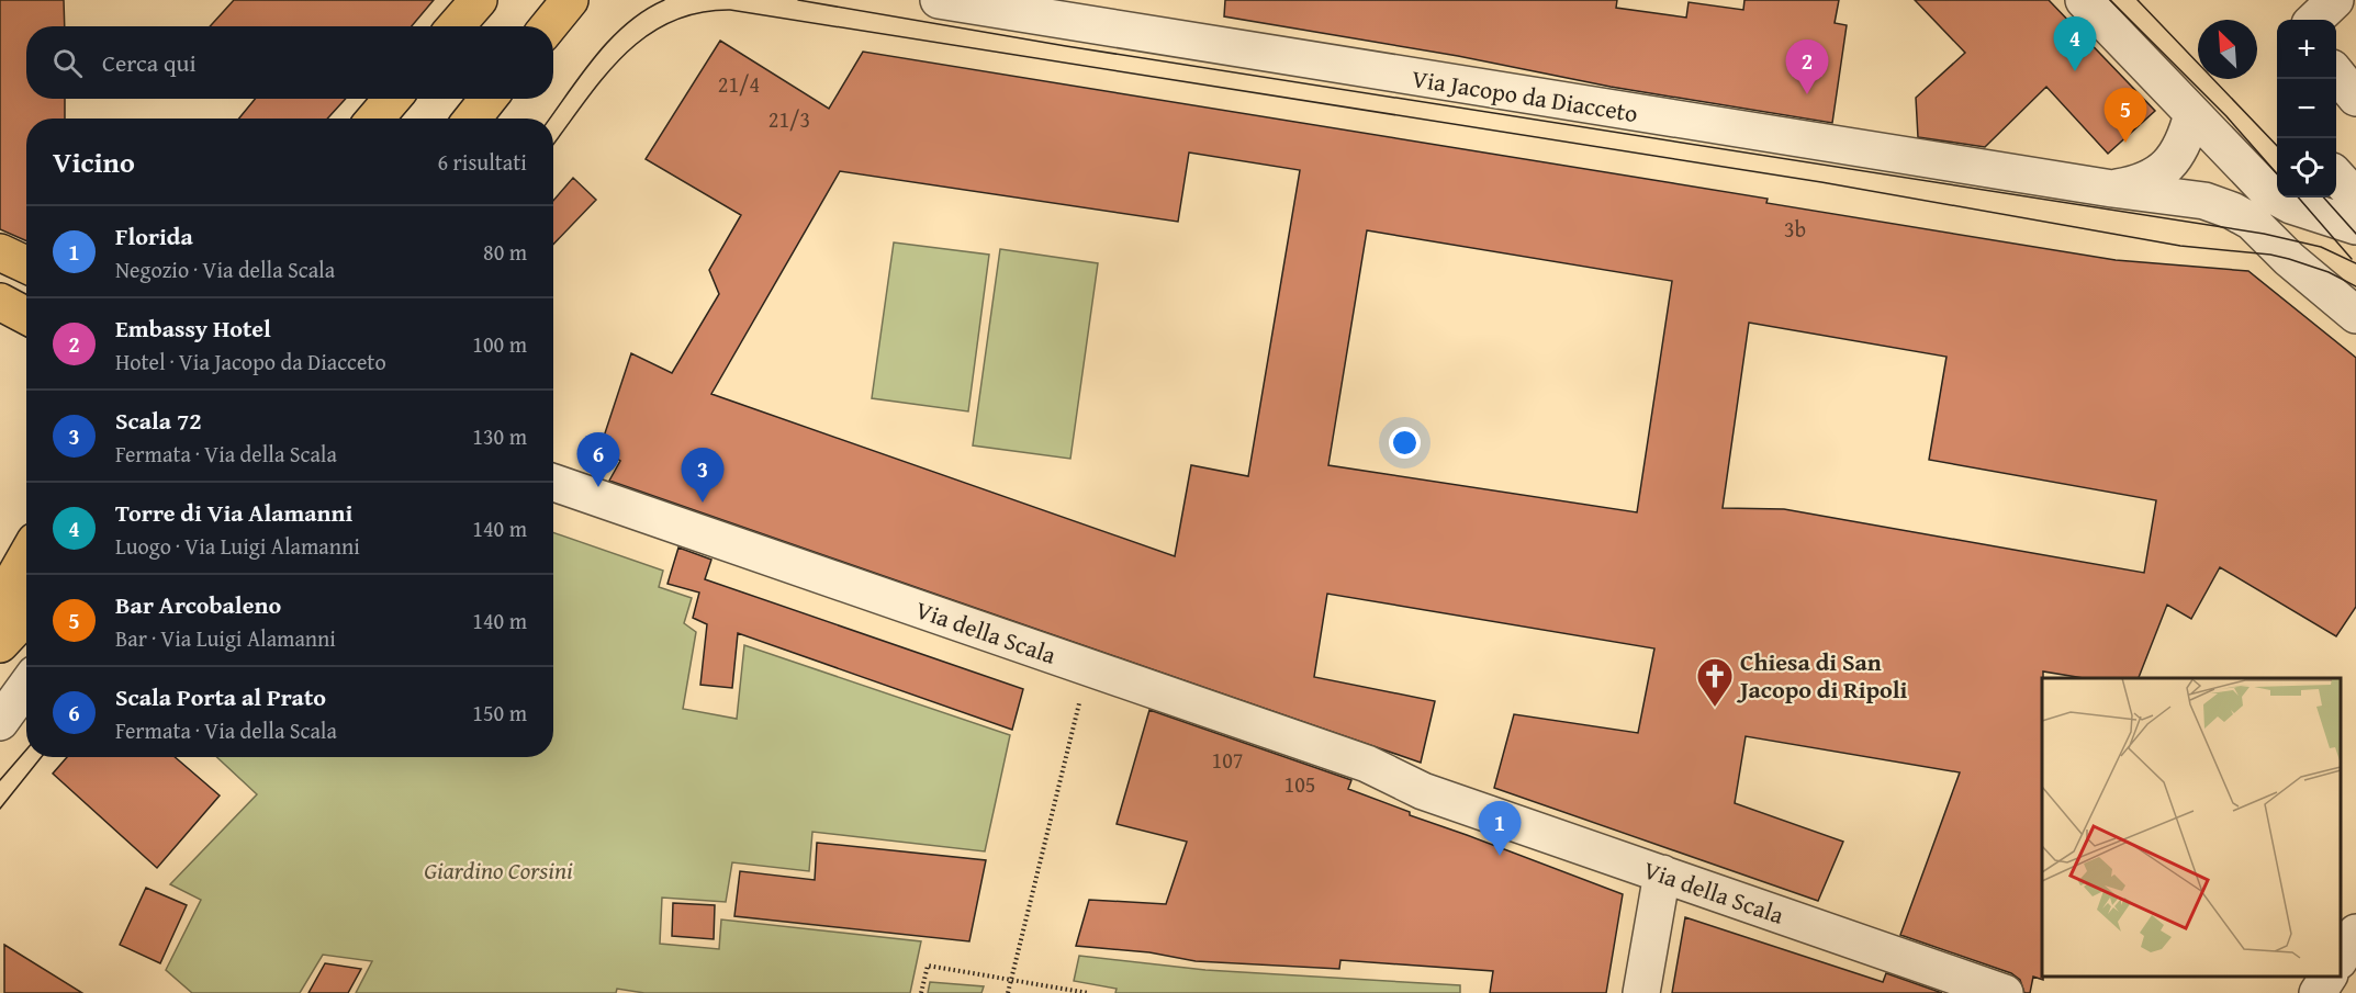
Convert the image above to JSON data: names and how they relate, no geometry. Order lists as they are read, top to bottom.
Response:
{
  "streets": {
    "street": ["Via Jacopo da Diacceto", "Via della Scala"]
  },
  "parks": ["Giardino Corsini"],
  "places": {
    "church": ["Chiesa di San Jacopo di Ripoli"]
  },
  "house_numbers": [
    "21/4",
    "21/3",
    "3b",
    "107",
    "105"
  ],
  "north": "top left",
  "page": {
    "pins": [
      "4",
      "2",
      "5",
      "6",
      "3",
      "1"
    ],
    "map_buttons": ["+", "−"],
    "search": "Cerca qui",
    "heading": ["Vicino", "6 risultati"],
    "list": [
      {
        "mark": "1",
        "name": "Florida",
        "note": "Negozio · Via della Scala",
        "value": "80 m"
      },
      {
        "mark": "2",
        "name": "Embassy Hotel",
        "note": "Hotel · Via Jacopo da Diacceto",
        "value": "100 m"
      },
      {
        "mark": "3",
        "name": "Scala 72",
        "note": "Fermata · Via della Scala",
        "value": "130 m"
      },
      {
        "mark": "4",
        "name": "Torre di Via Alamanni",
        "note": "Luogo · Via Luigi Alamanni",
        "value": "140 m"
      },
      {
        "mark": "5",
        "name": "Bar Arcobaleno",
        "note": "Bar · Via Luigi Alamanni",
        "value": "140 m"
      },
      {
        "mark": "6",
        "name": "Scala Porta al Prato",
        "note": "Fermata · Via della Scala",
        "value": "150 m"
      }
    ]
  }
}
